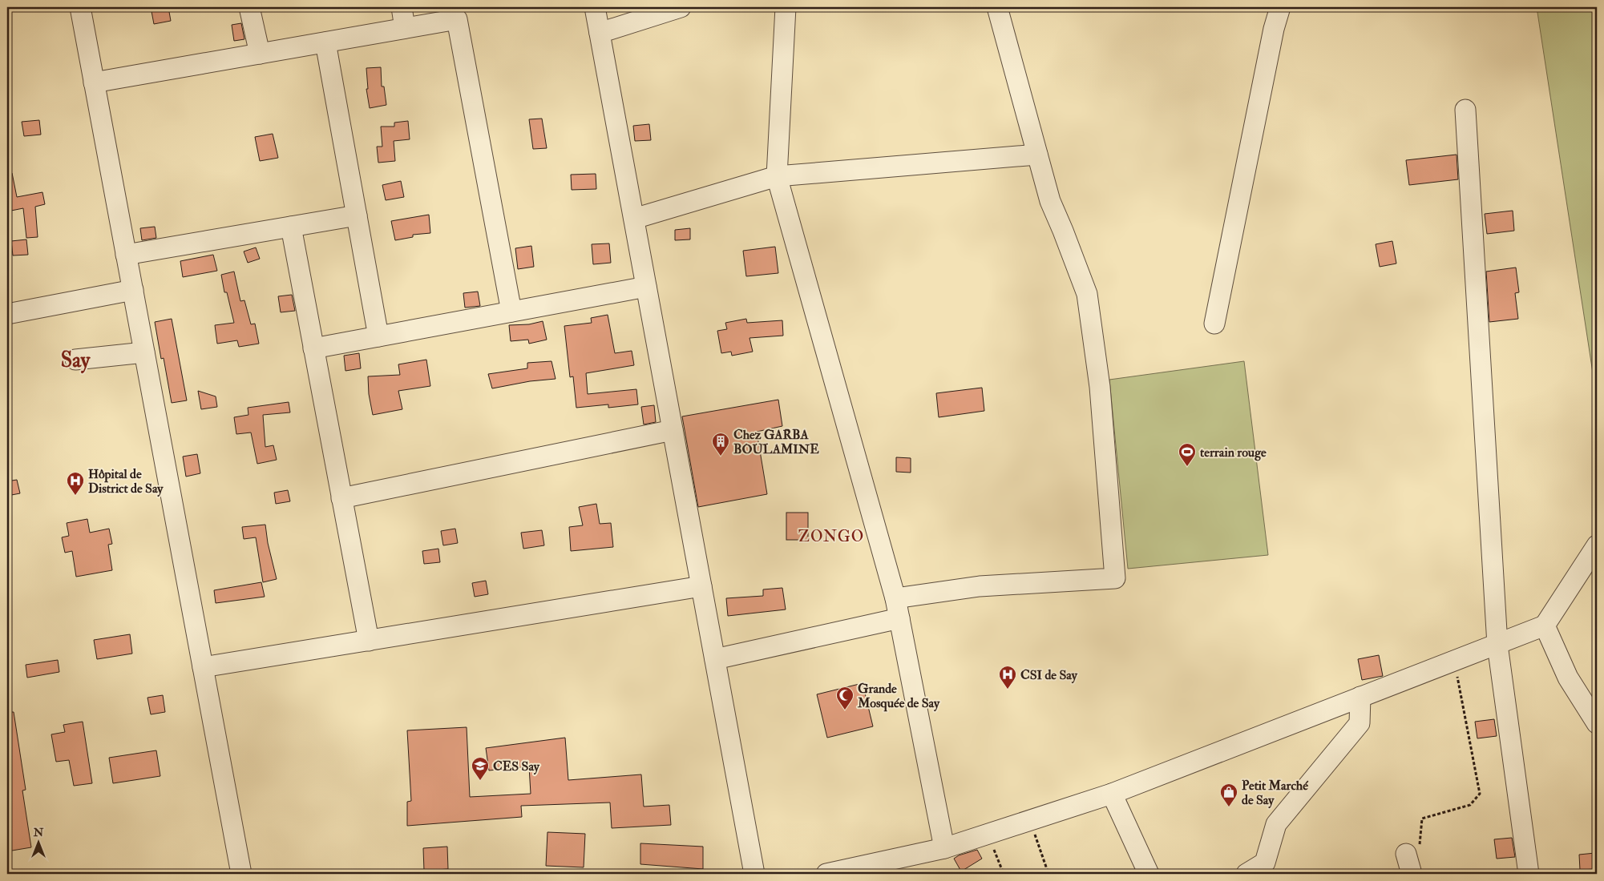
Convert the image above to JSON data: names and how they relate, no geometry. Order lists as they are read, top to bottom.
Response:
{
  "districts": ["Say", "ZONGO"],
  "places": {
    "building": ["Chez GARBA BOULAMINE"],
    "sports": ["terrain rouge"],
    "hospital": ["Hôpital de District de Say", "CSI de Say"],
    "mosque": ["Grande Mosquée de Say"],
    "school or university": ["CES Say"],
    "shop": ["Petit Marché de Say"]
  },
  "north": "top"
}
